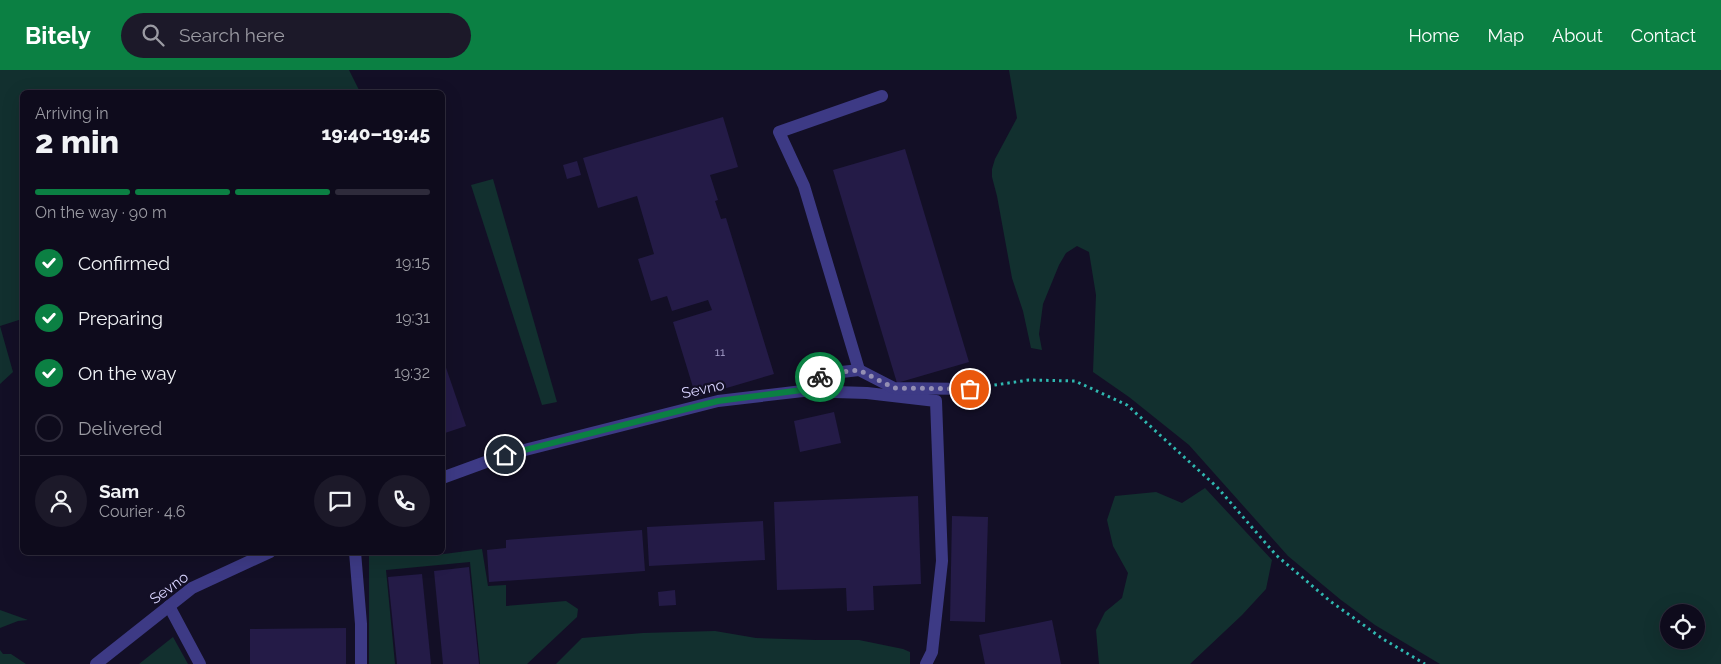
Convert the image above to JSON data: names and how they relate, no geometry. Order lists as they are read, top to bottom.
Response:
{
  "streets": {
    "lane": ["Sevno"]
  },
  "house_numbers": ["11"],
  "page": {
    "header": "Bitely",
    "search": "Search here",
    "nav": [
      "Home",
      "Map",
      "About",
      "Contact"
    ],
    "heading": ["2 min", "Arriving in", "19:40–19:45"],
    "panel": ["Sam", "Courier · 4.6"],
    "bar": "On the way · 90 m",
    "list": [
      ["Confirmed", "19:15"],
      ["Preparing", "19:31"],
      ["On the way", "19:32"],
      "Delivered"
    ]
  }
}
